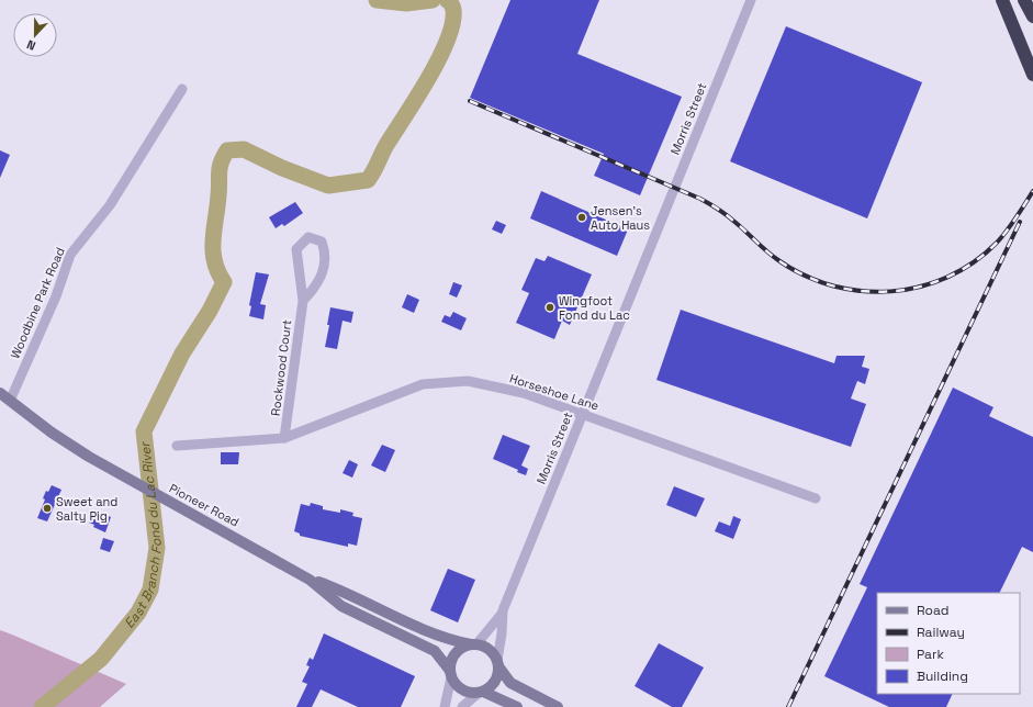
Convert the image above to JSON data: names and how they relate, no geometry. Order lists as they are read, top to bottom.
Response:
{
  "streets": {
    "main road": ["Pioneer Road"],
    "street": [
      "Morris Street",
      "Woodbine Park Road",
      "Rockwood Court",
      "Horseshoe Lane"
    ]
  },
  "crossings": [
    ["Morris Street", "Horseshoe Lane"],
    ["Morris Street", "Pioneer Road"],
    ["Woodbine Park Road", "Pioneer Road"],
    ["Rockwood Court", "Horseshoe Lane"]
  ],
  "water": ["East Branch Fond du Lac River"],
  "places": ["Jensen's Auto Haus", "Wingfoot Fond du Lac", "Sweet and Salty Pig"],
  "legend": [
    "Road",
    "Railway",
    "Park",
    "Building"
  ],
  "north": "bottom"
}
